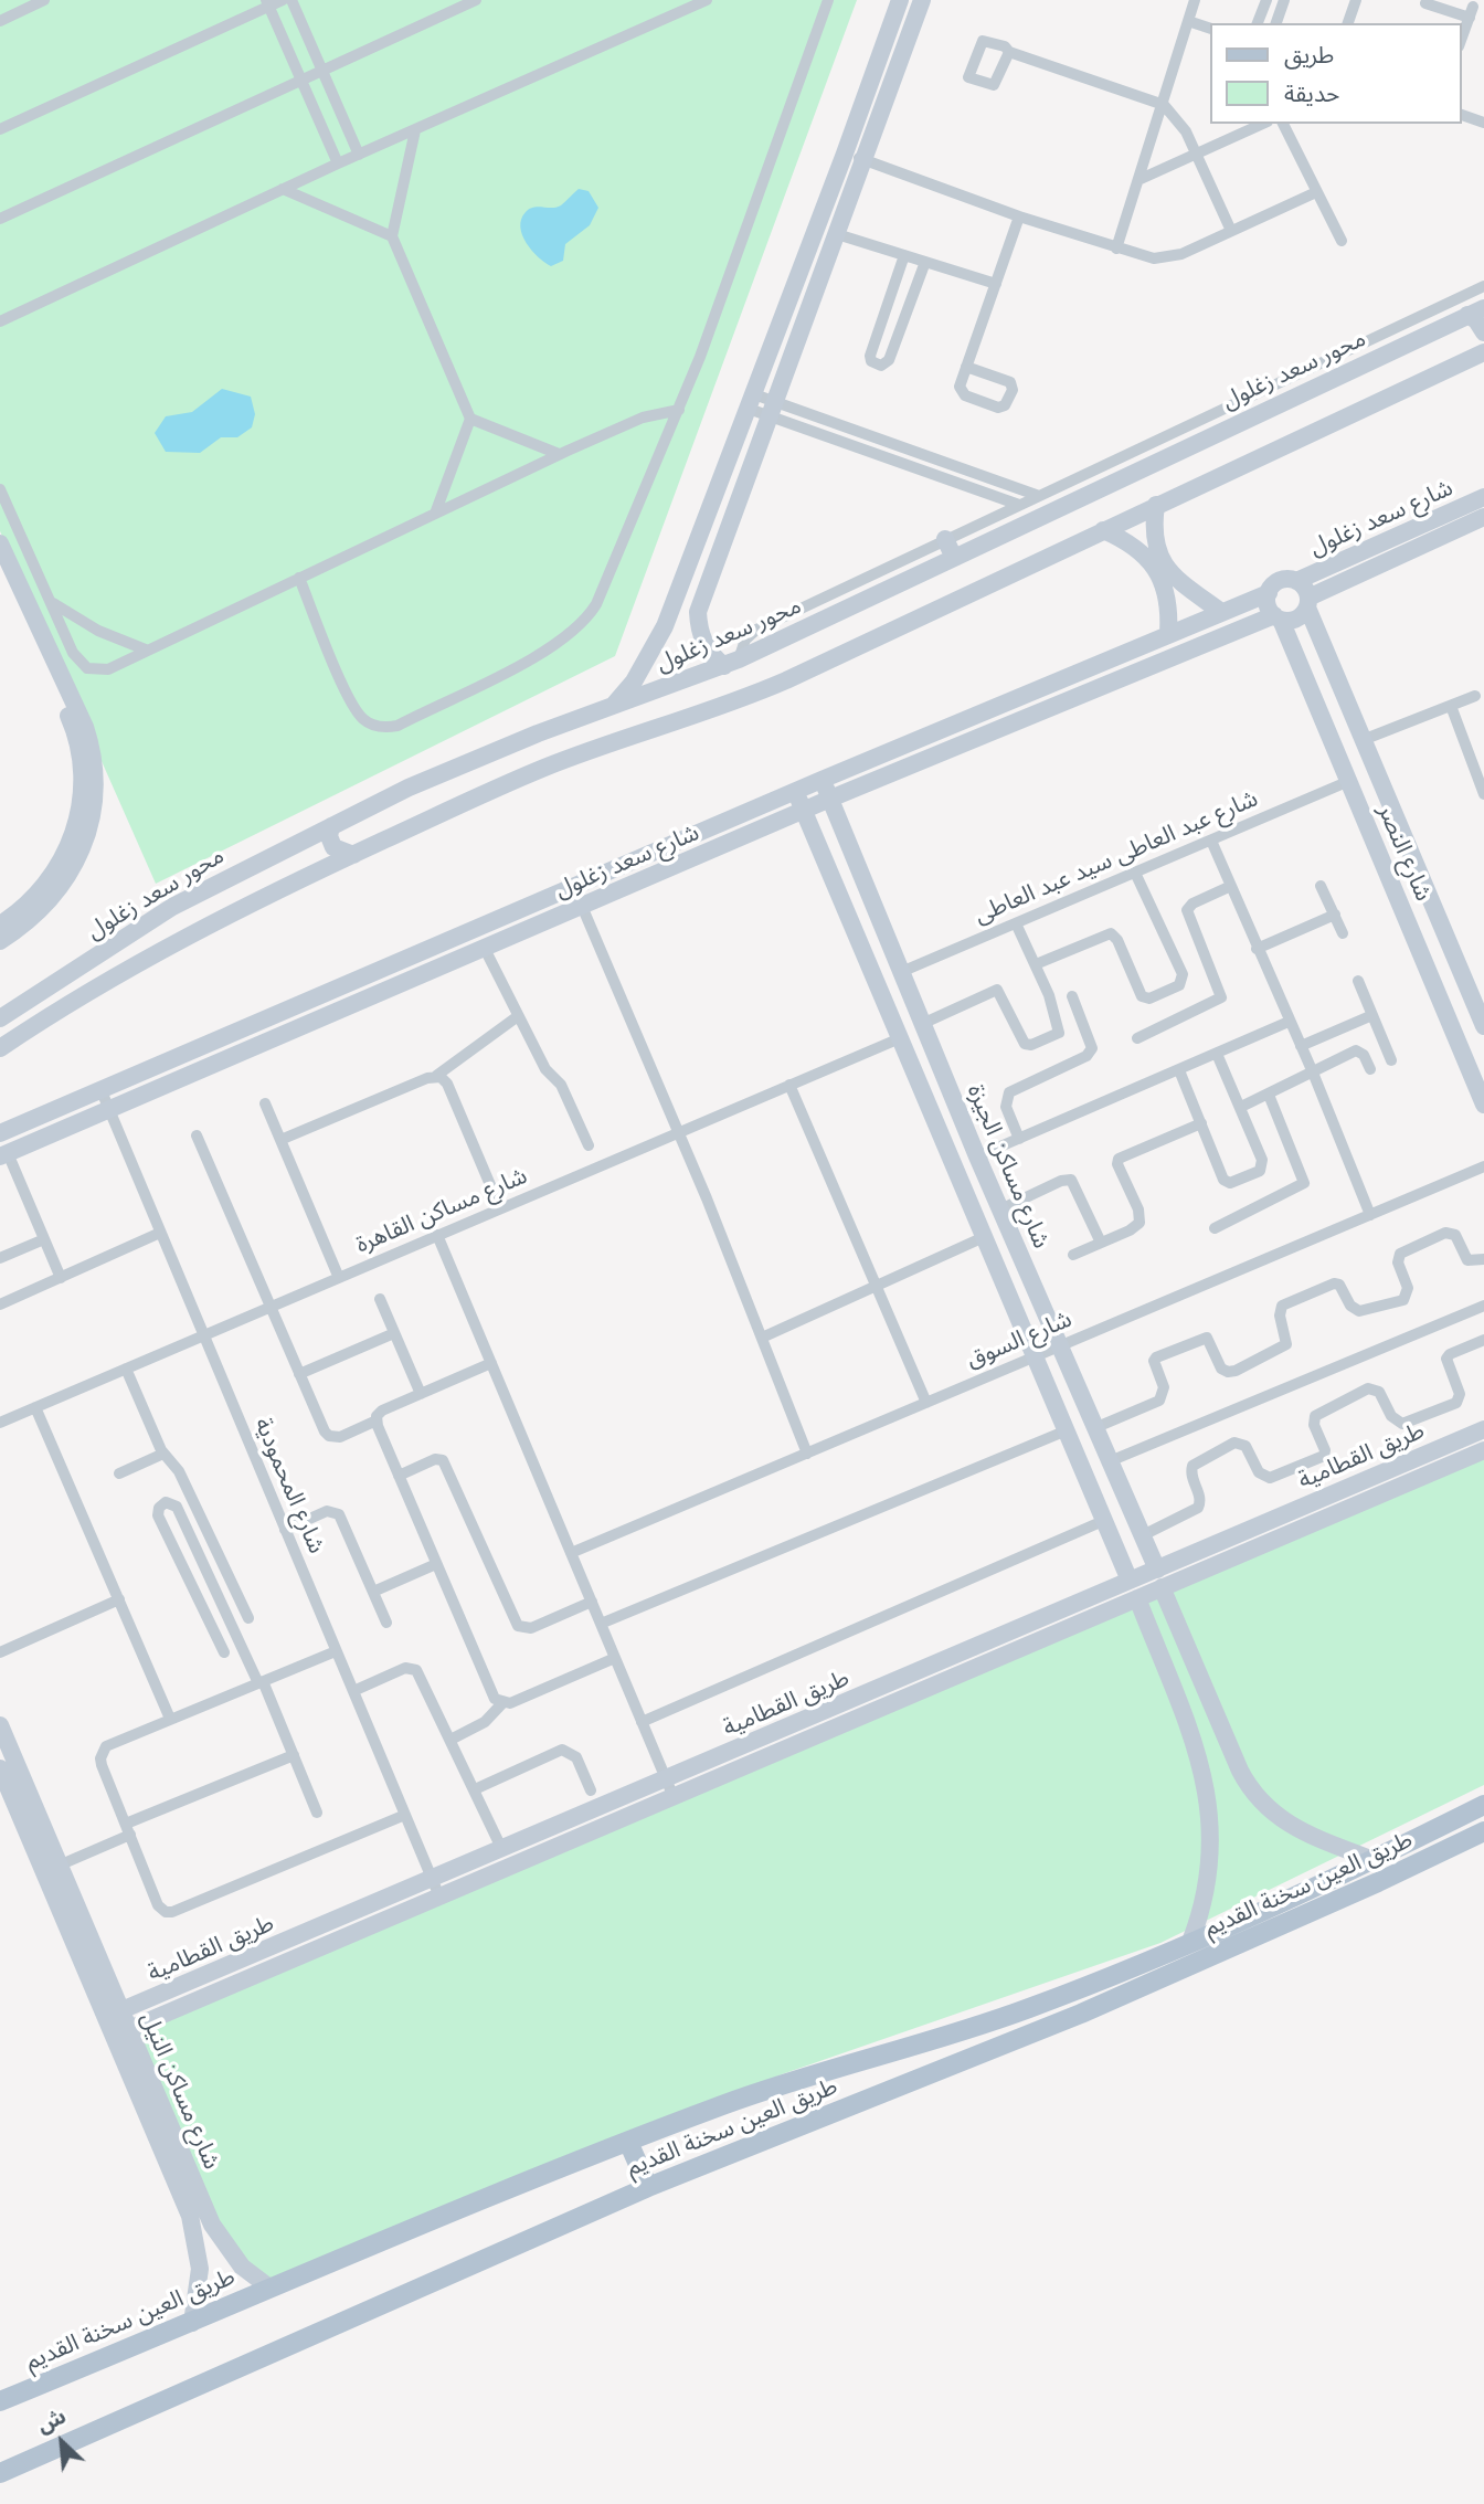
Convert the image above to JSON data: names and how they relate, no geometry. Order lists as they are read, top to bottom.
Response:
{
  "streets": {
    "main road": ["طريق العين سخنة القديم"],
    "street": [
      "محور سعد زغلول",
      "شارع سعد زغلول",
      "شارع النصر",
      "شارع عبد العاطى سيد عبد العاطى",
      "شارع مساكن الجيزة",
      "شارع مساكن القاهرة",
      "شارع السوق",
      "طريق القطامية",
      "شارع المحمودية",
      "شارع مساكن النيل"
    ]
  },
  "crossings": [
    ["شارع سعد زغلول", "شارع النصر"],
    ["شارع سعد زغلول", "شارع مساكن الجيزة"],
    ["شارع سعد زغلول", "شارع المحمودية"],
    ["شارع النصر", "شارع عبد العاطى سيد عبد العاطى"],
    ["شارع عبد العاطى سيد عبد العاطى", "شارع مساكن الجيزة"],
    ["شارع مساكن الجيزة", "شارع السوق"],
    ["شارع مساكن الجيزة", "طريق القطامية"],
    ["شارع مساكن القاهرة", "شارع المحمودية"],
    ["طريق القطامية", "شارع المحمودية"],
    ["طريق القطامية", "شارع مساكن النيل"],
    ["طريق العين سخنة القديم", "شارع مساكن النيل"]
  ],
  "legend": ["طريق", "حديقة"],
  "north": "top left"
}
